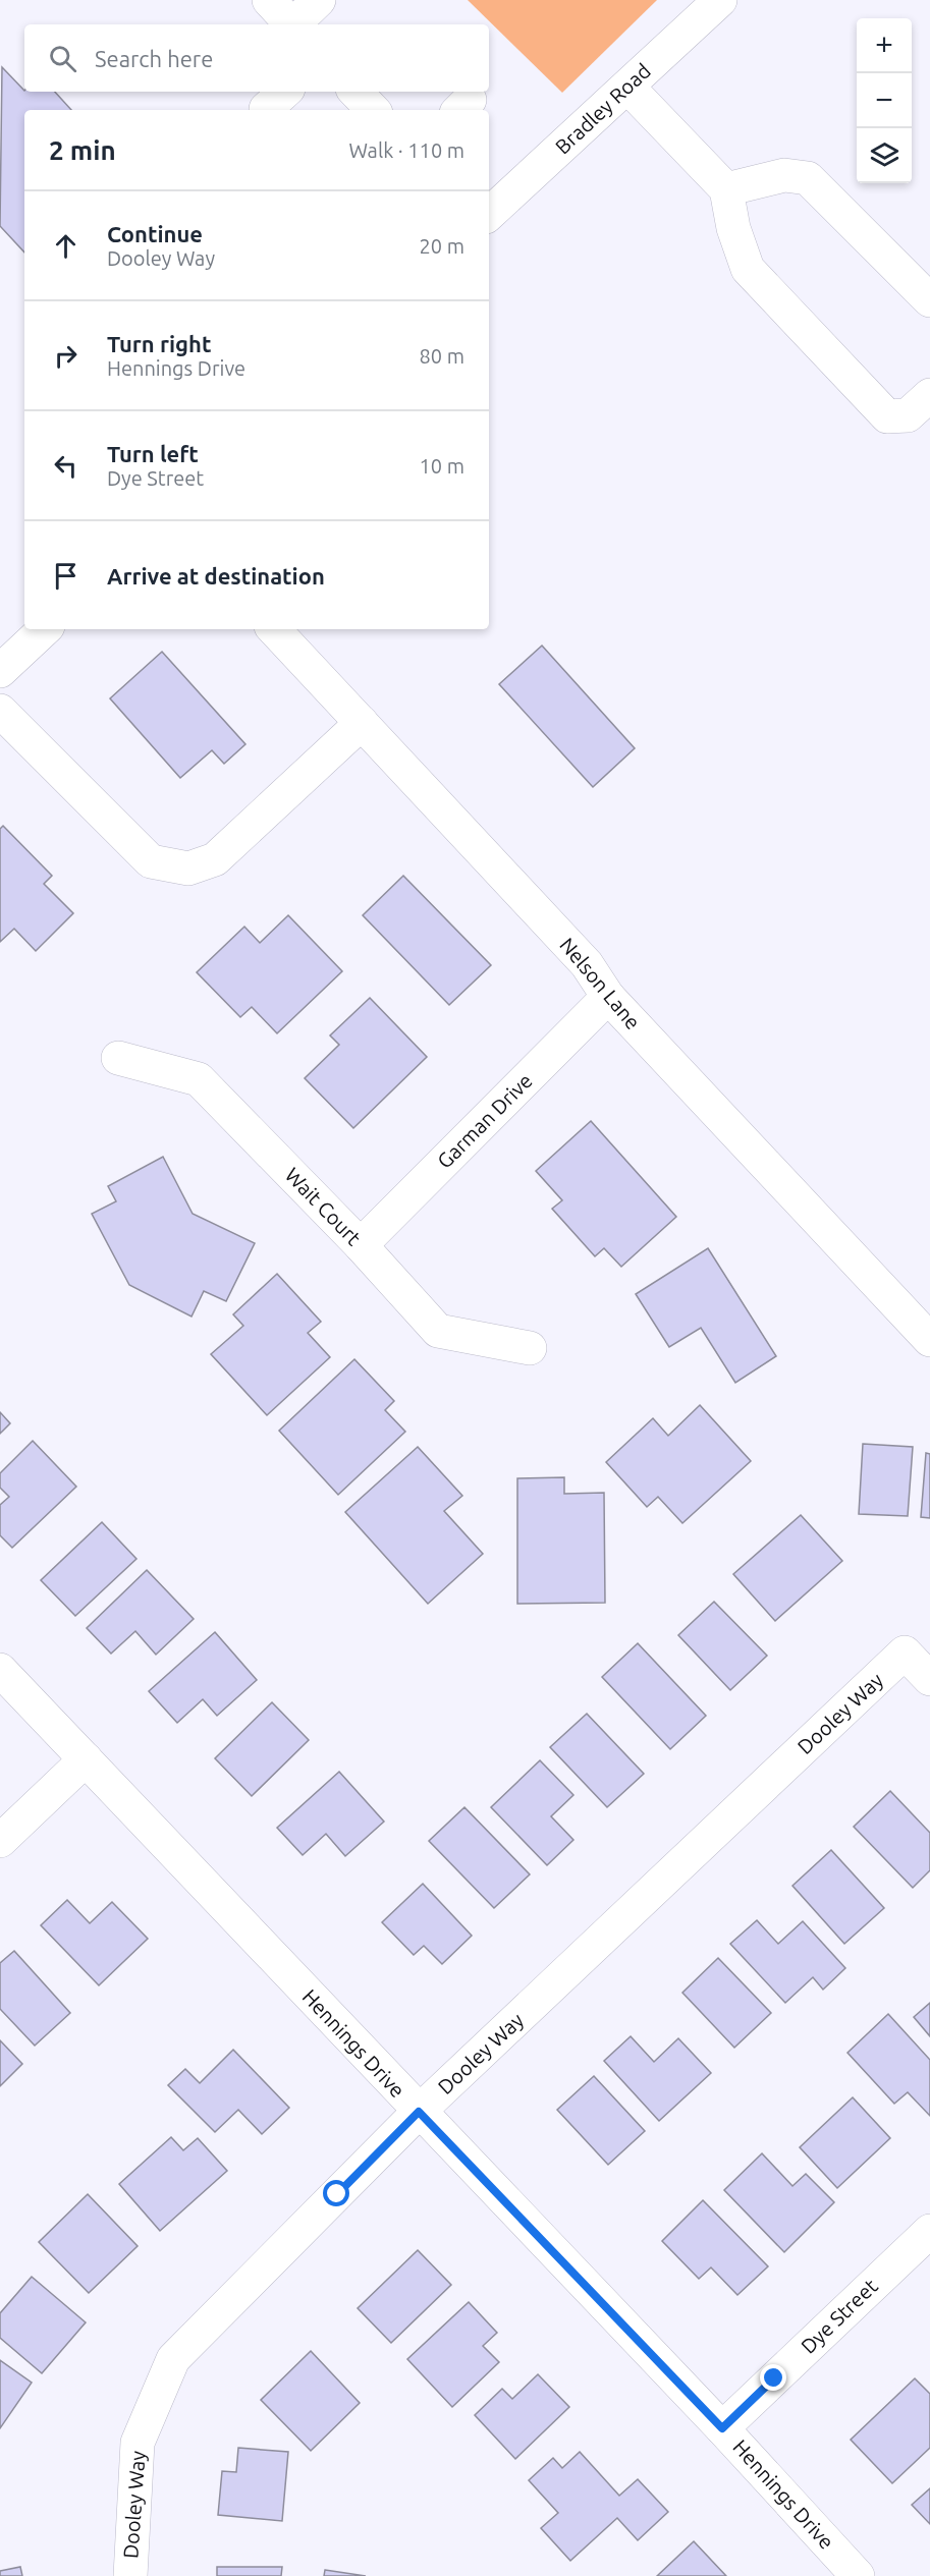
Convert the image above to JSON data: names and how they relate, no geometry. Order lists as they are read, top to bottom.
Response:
{
  "streets": {
    "street": [
      "Bradley Road",
      "Nelson Lane",
      "Garman Drive",
      "Wait Court",
      "Dooley Way",
      "Hennings Drive",
      "Dye Street"
    ]
  },
  "crossings": [
    ["Nelson Lane", "Garman Drive"],
    ["Garman Drive", "Wait Court"],
    ["Dooley Way", "Hennings Drive"],
    ["Hennings Drive", "Dye Street"]
  ],
  "page": {
    "map_buttons": ["+", "−"],
    "search": "Search here",
    "heading": ["2 min", "Walk · 110 m"],
    "list": [
      ["Continue", "Dooley Way", "20 m"],
      ["Turn right", "Hennings Drive", "80 m"],
      ["Turn left", "Dye Street", "10 m"],
      "Arrive at destination"
    ]
  }
}
